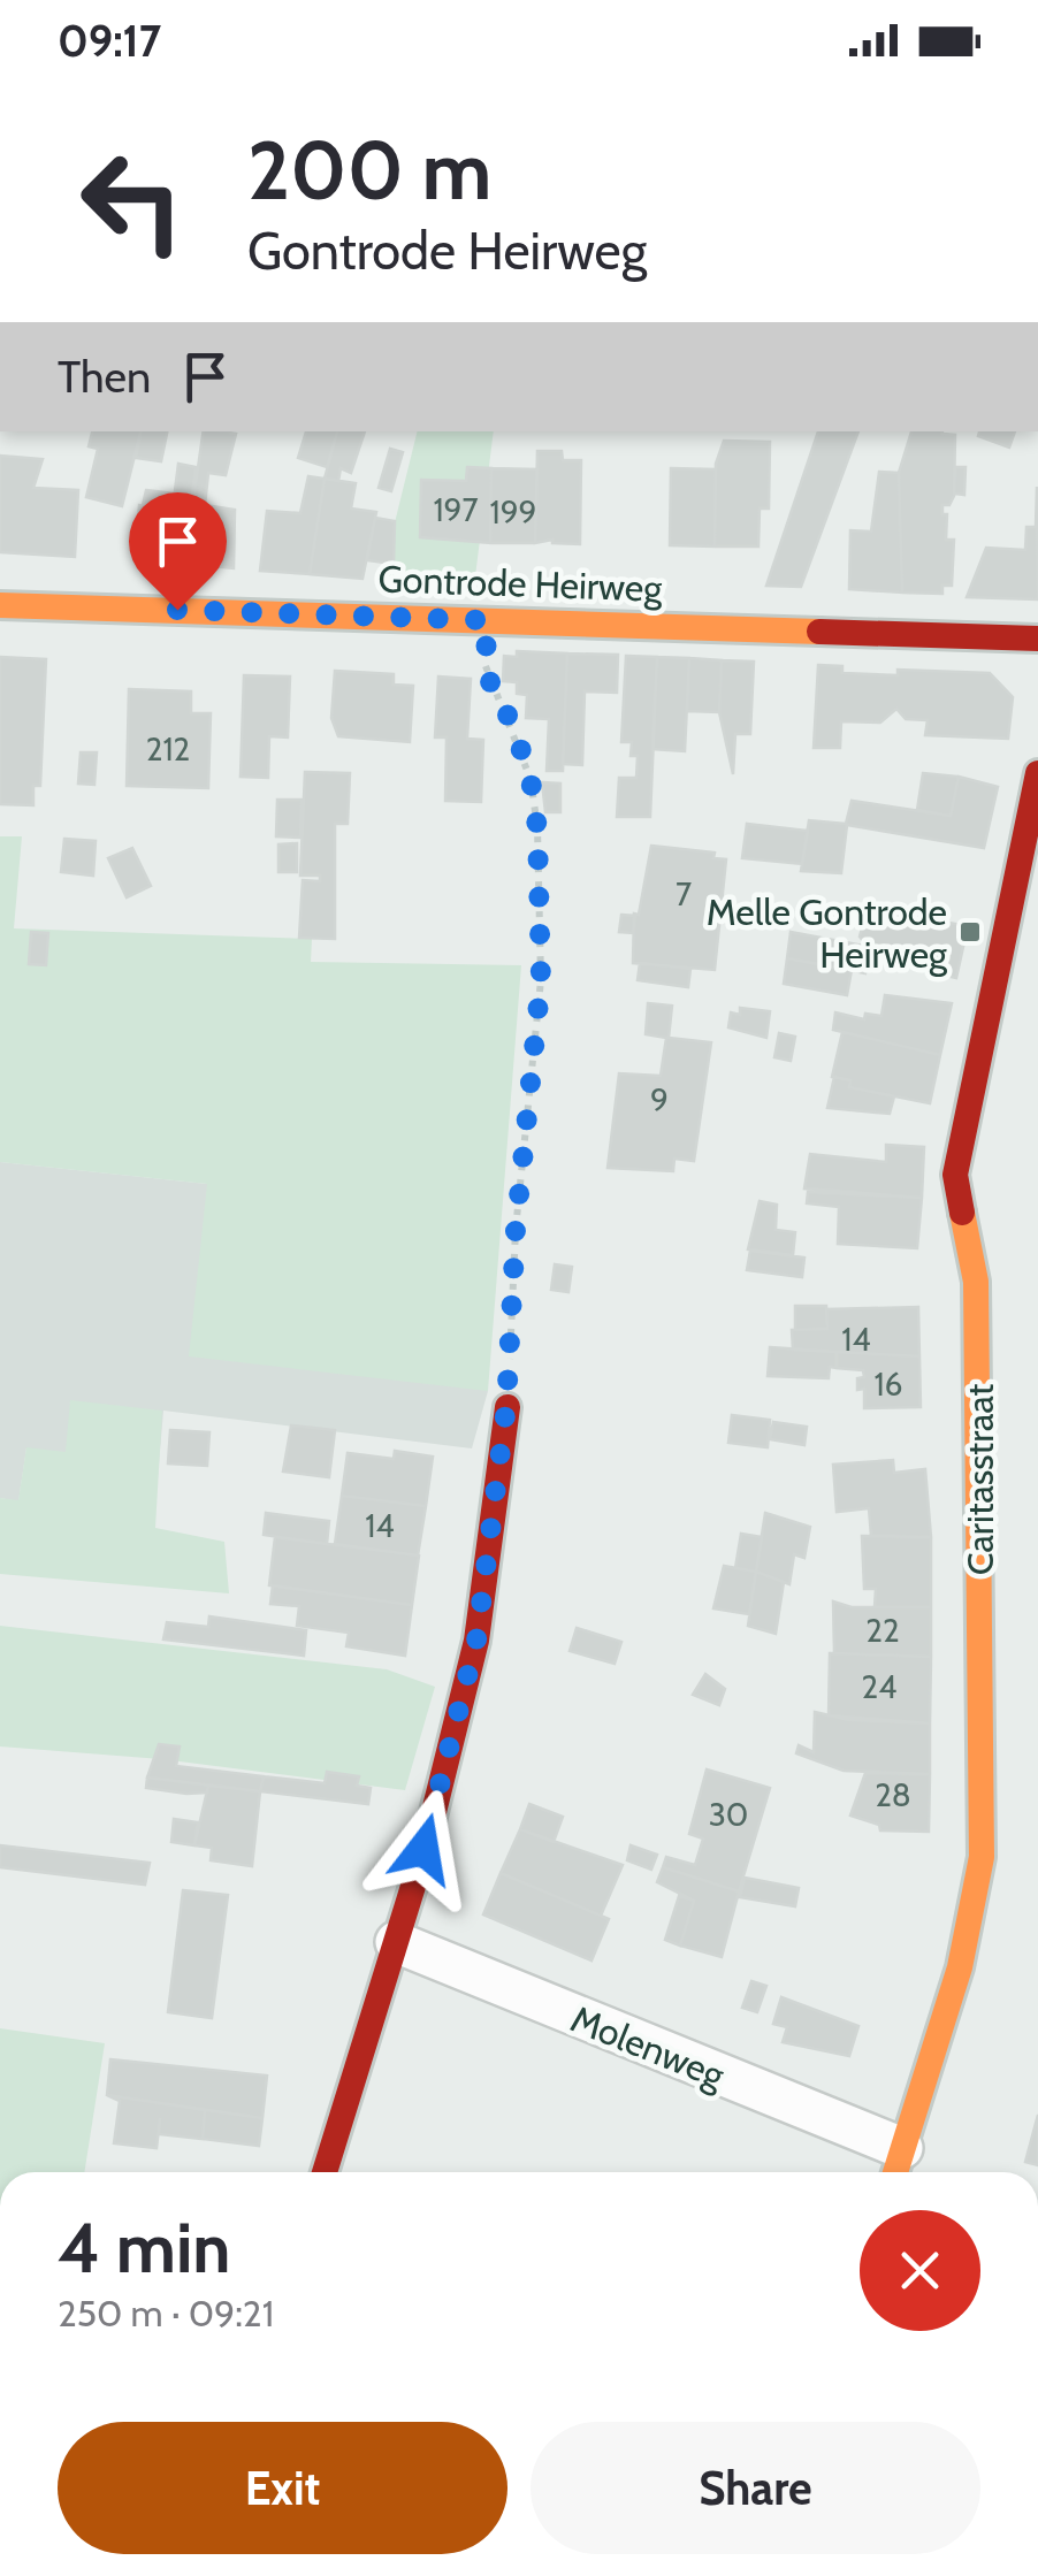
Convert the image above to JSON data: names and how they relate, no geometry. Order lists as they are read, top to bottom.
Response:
{
  "streets": {
    "street": ["Gontrode Heirweg", "Caritasstraat", "Molenweg"]
  },
  "crossings": [
    ["Caritasstraat", "Molenweg"]
  ],
  "places": {
    "transit": ["Melle Gontrode Heirweg"]
  },
  "house_numbers": [
    "197",
    "199",
    "212",
    "7",
    "9",
    "14",
    "16",
    "14",
    "22",
    "24",
    "28",
    "30"
  ],
  "page": {
    "status": "09:17",
    "turn": ["200 m", "Gontrode Heirweg"],
    "then": "Then",
    "heading": ["4 min", "250 m · 09:21"],
    "buttons": ["Exit", "Share"]
  }
}
